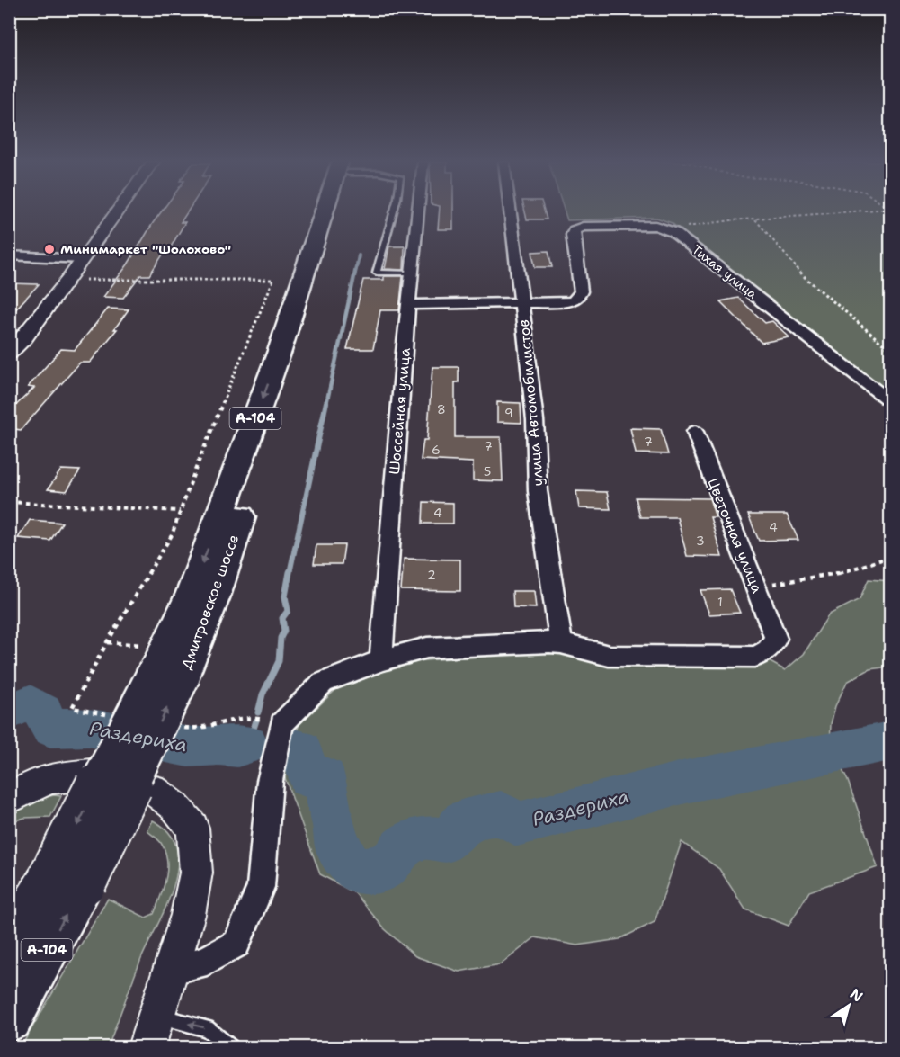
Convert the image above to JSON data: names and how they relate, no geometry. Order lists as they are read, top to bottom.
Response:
{
  "streets": {
    "highway": ["А-104", "Дмитровское шоссе"],
    "street": [
      "Тихая улица",
      "улица Автомобилистов",
      "Шоссейная улица",
      "Цветочная улица"
    ]
  },
  "crossings": [
    ["Тихая улица", "улица Автомобилистов"],
    ["Тихая улица", "Шоссейная улица"],
    ["улица Автомобилистов", "Цветочная улица"]
  ],
  "water": ["Раздериха"],
  "places": ["Минимаркет \"Шолохово\""],
  "house_numbers": [
    "8",
    "9",
    "7",
    "7",
    "6",
    "5",
    "4",
    "4",
    "3",
    "2",
    "1"
  ],
  "north": "top right"
}
